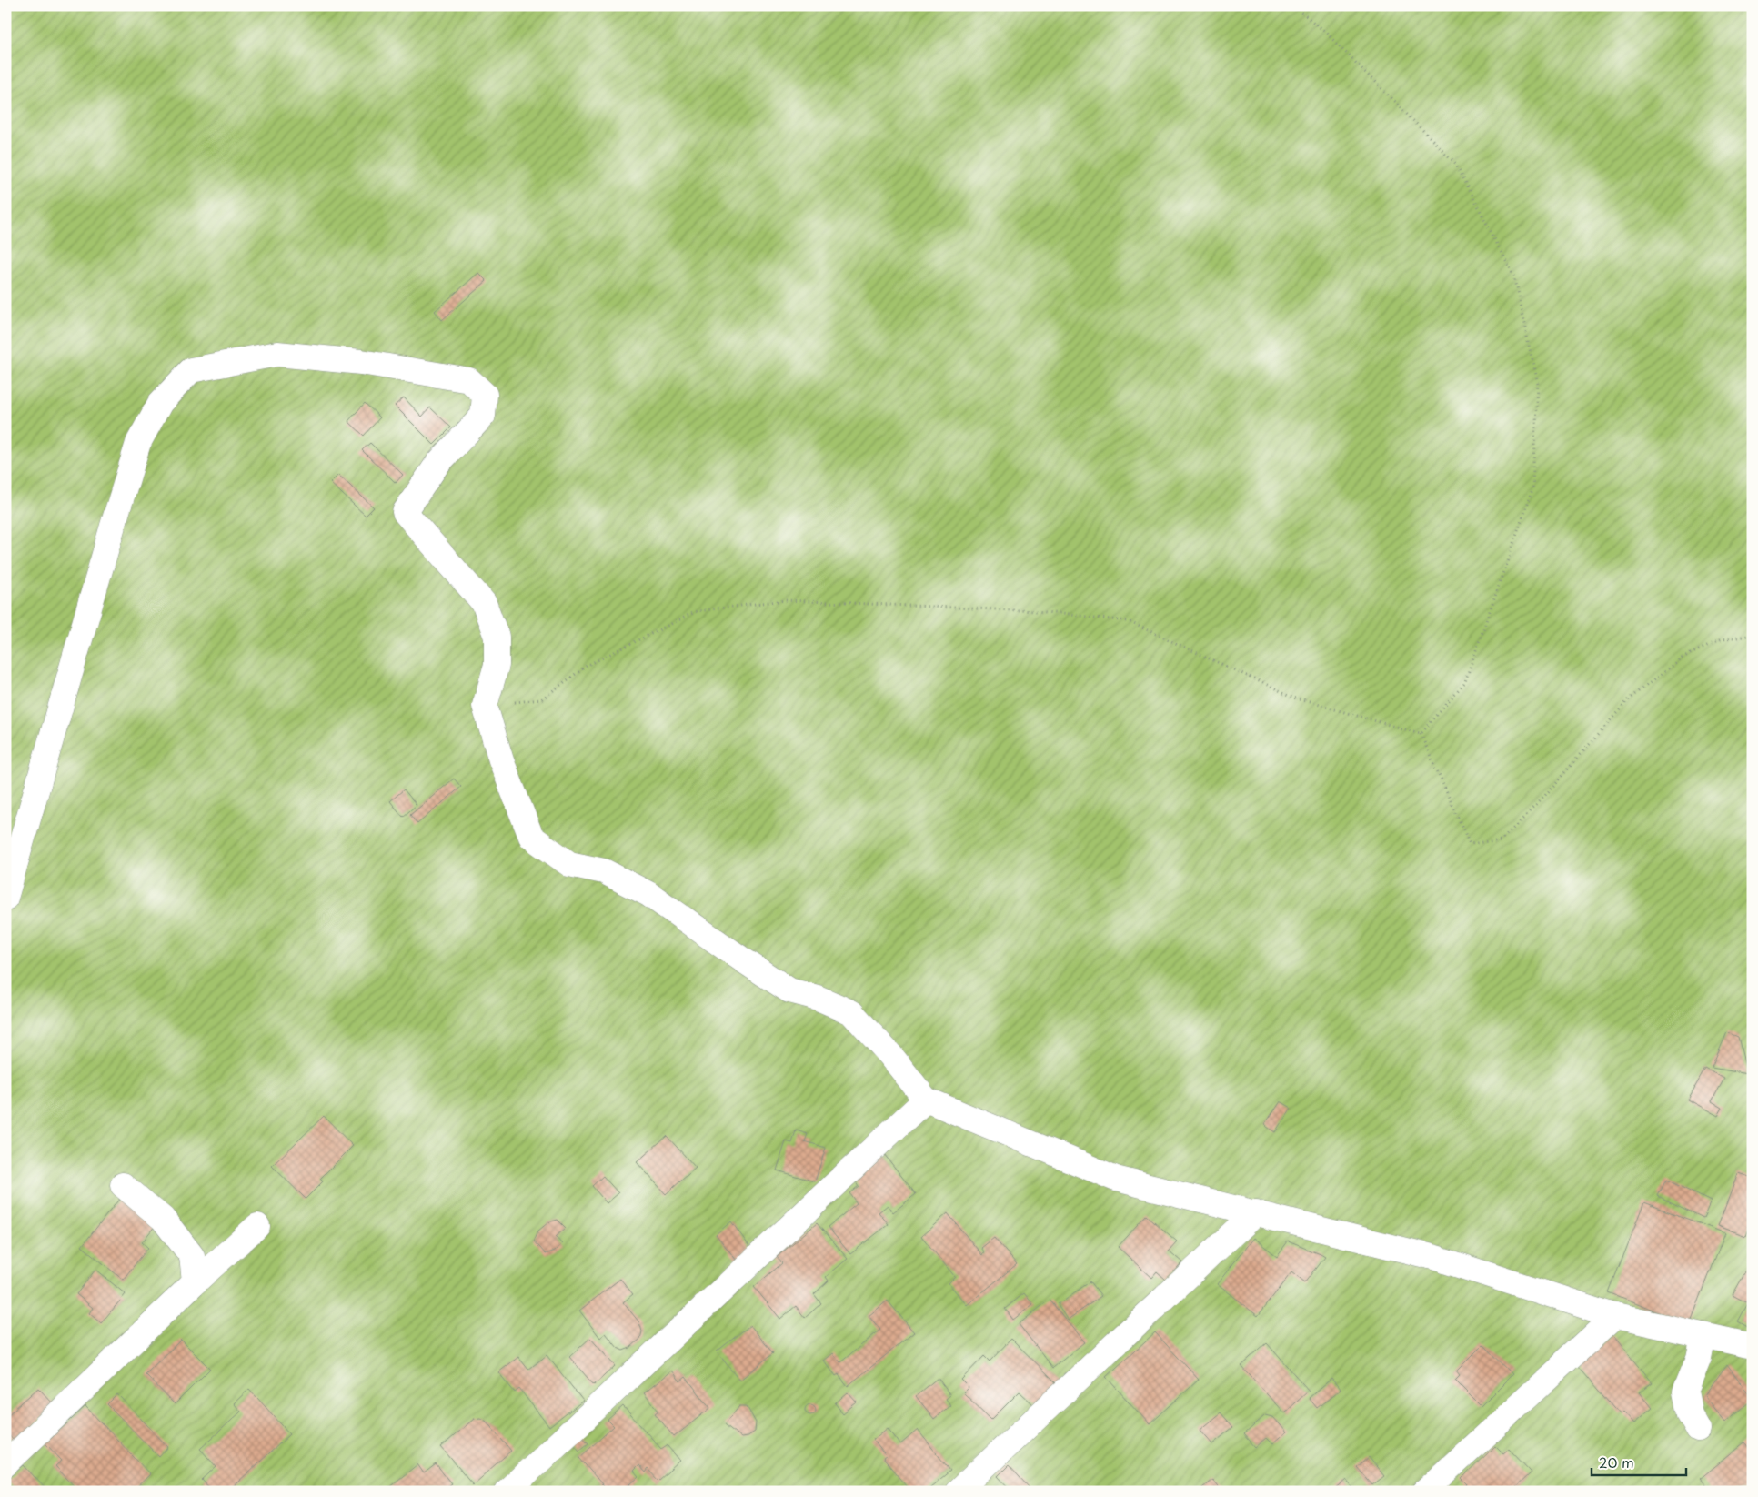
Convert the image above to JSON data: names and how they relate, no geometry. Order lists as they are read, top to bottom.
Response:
{
  "scale_bar": "20 m"
}
